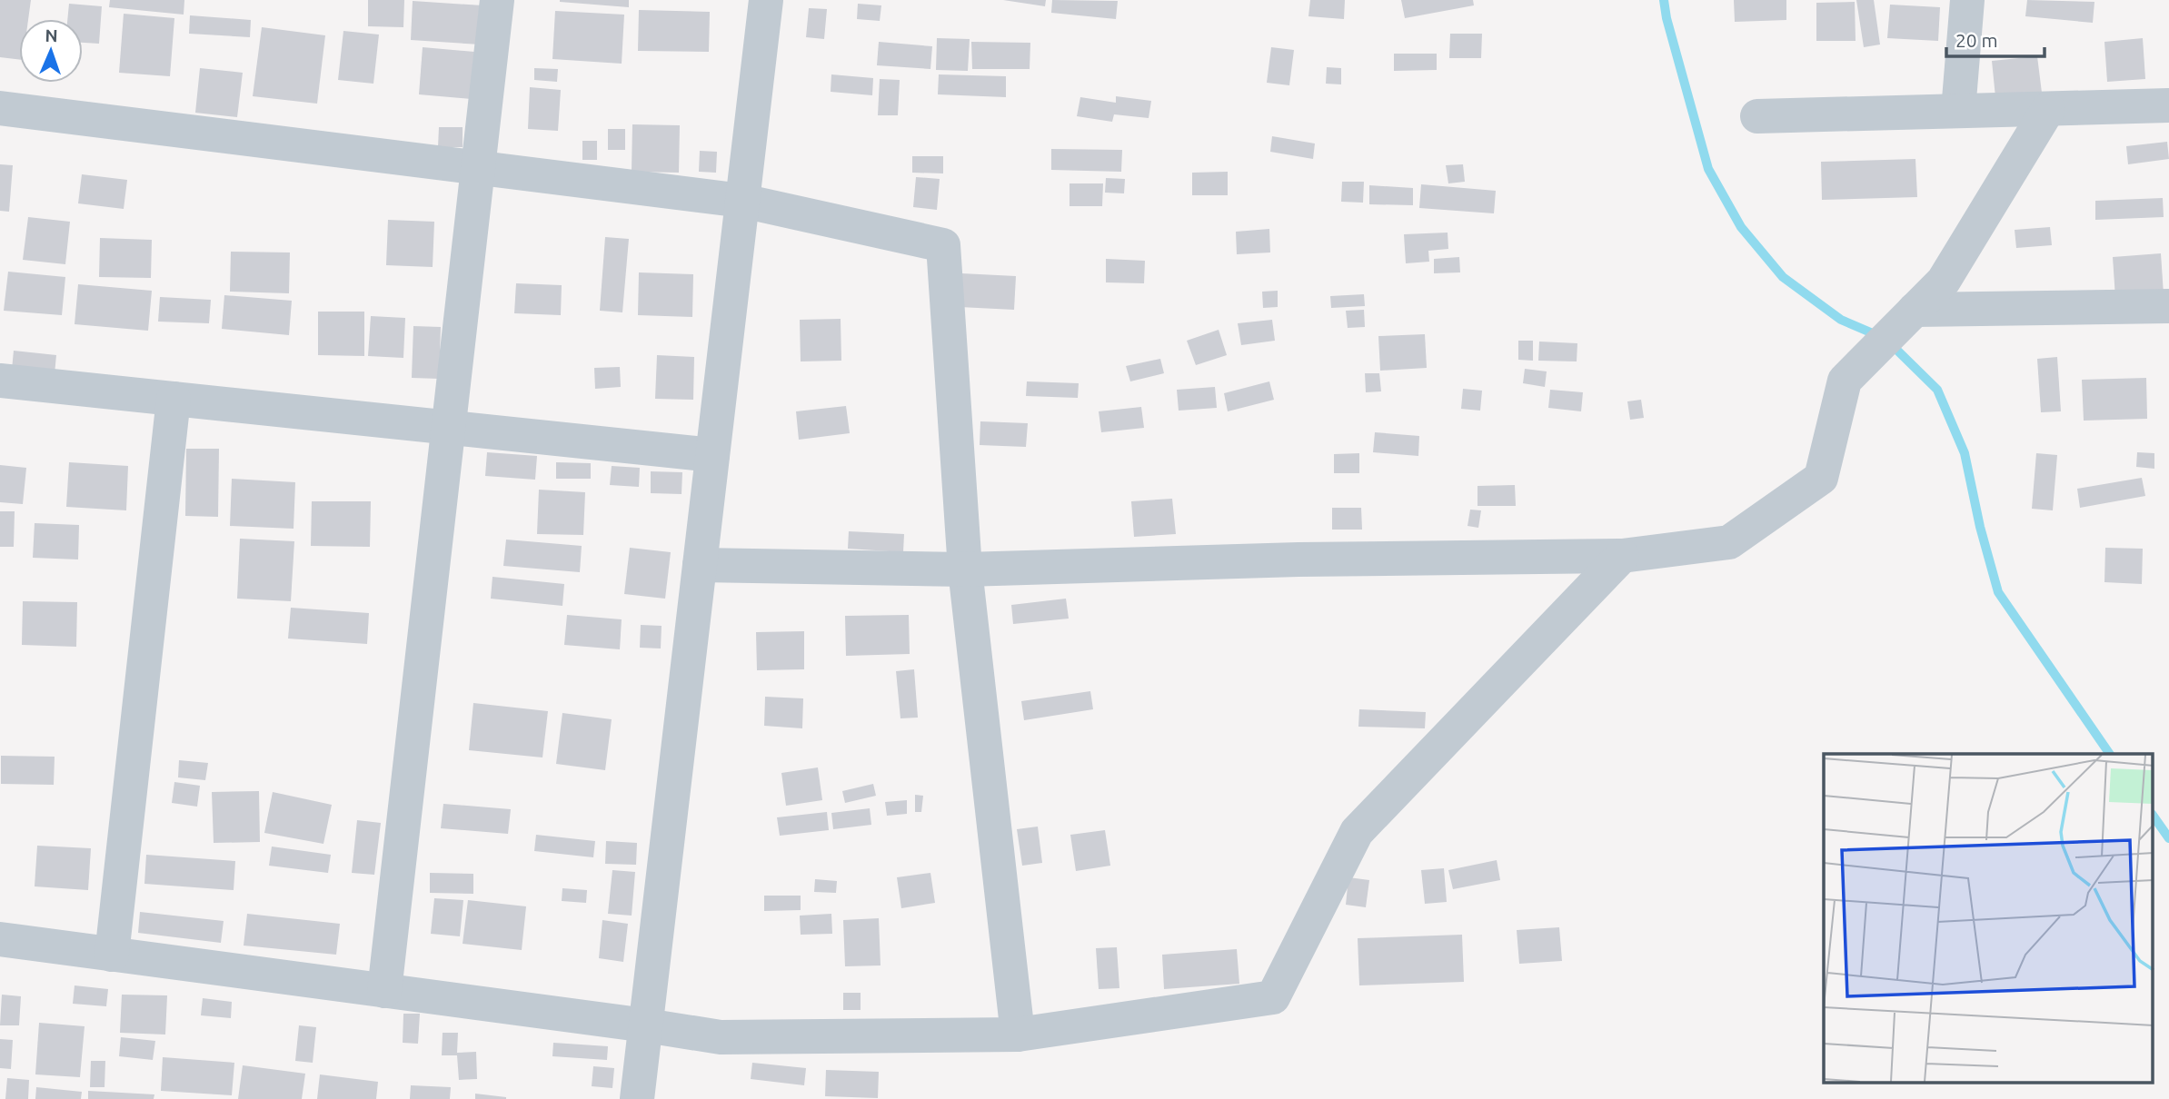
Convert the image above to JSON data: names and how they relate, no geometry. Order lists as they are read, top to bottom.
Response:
{
  "scale_bar": "20 m",
  "north": "top"
}
